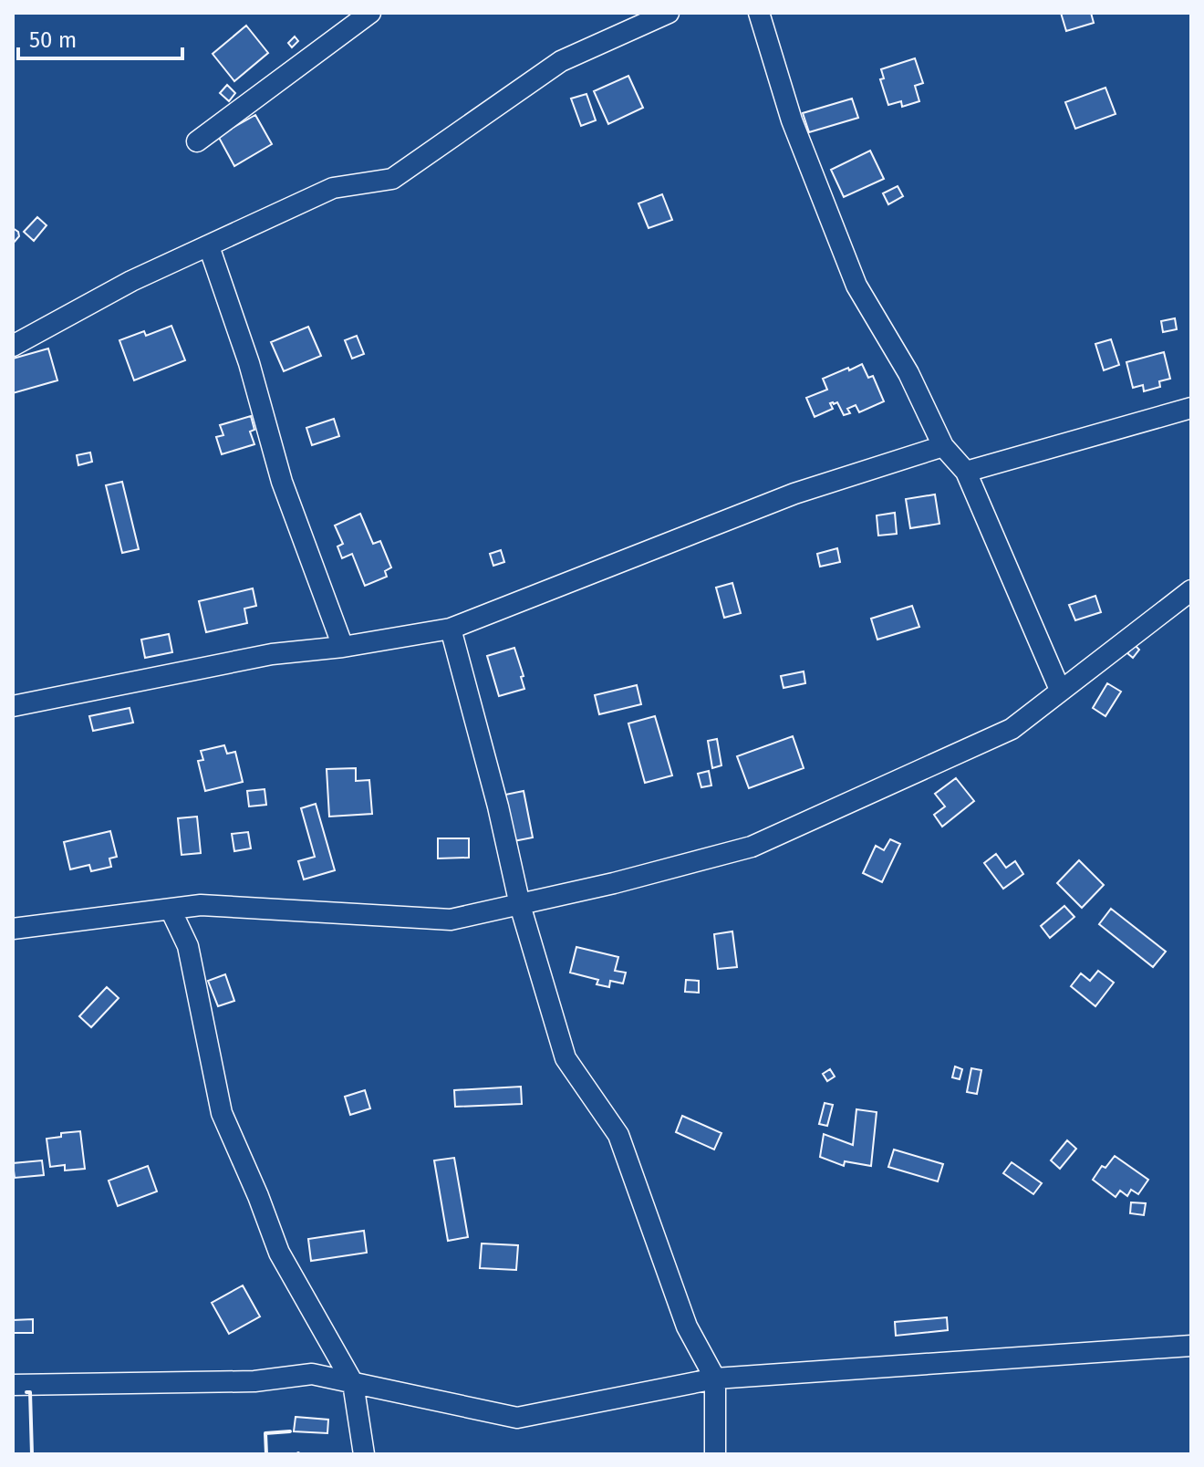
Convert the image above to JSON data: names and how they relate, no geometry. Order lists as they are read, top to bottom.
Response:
{
  "scale_bar": "50 m"
}
